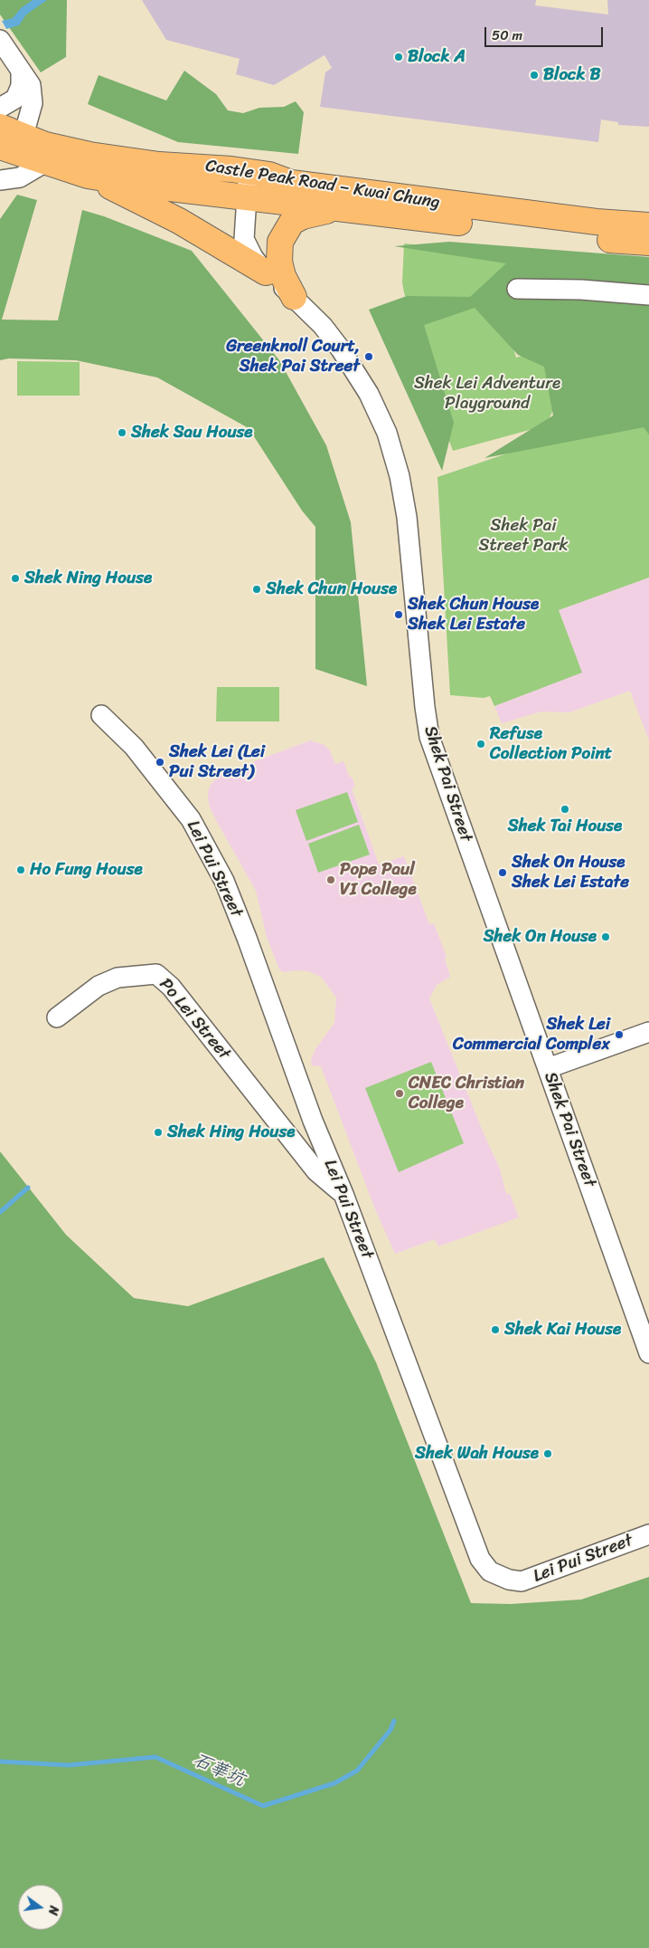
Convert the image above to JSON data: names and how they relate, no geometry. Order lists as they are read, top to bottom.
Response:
{
  "streets": {
    "main road": ["Castle Peak Road – Kwai Chung"],
    "street": ["Shek Pai Street", "Lei Pui Street", "Po Lei Street"]
  },
  "crossings": [
    ["Castle Peak Road – Kwai Chung", "Shek Pai Street"],
    ["Lei Pui Street", "Po Lei Street"]
  ],
  "water": ["石華坑"],
  "parks": ["Shek Lei Adventure Playground", "Shek Pai Street Park"],
  "places": [
    "Block A",
    "Block B",
    "Greenknoll Court, Shek Pai Street",
    "Shek Sau House",
    "Shek Ning House",
    "Shek Chun House",
    "Shek Chun House Shek Lei Estate",
    "Refuse Collection Point",
    "Shek Lei (Lei Pui Street)",
    "Shek Tai House",
    "Ho Fung House",
    "Shek On House Shek Lei Estate",
    "Pope Paul VI College",
    "Shek On House",
    "Shek Lei Commercial Complex",
    "CNEC Christian College",
    "Shek Hing House",
    "Shek Kai House",
    "Shek Wah House"
  ],
  "scale_bar": "50 m",
  "north": "right"
}
